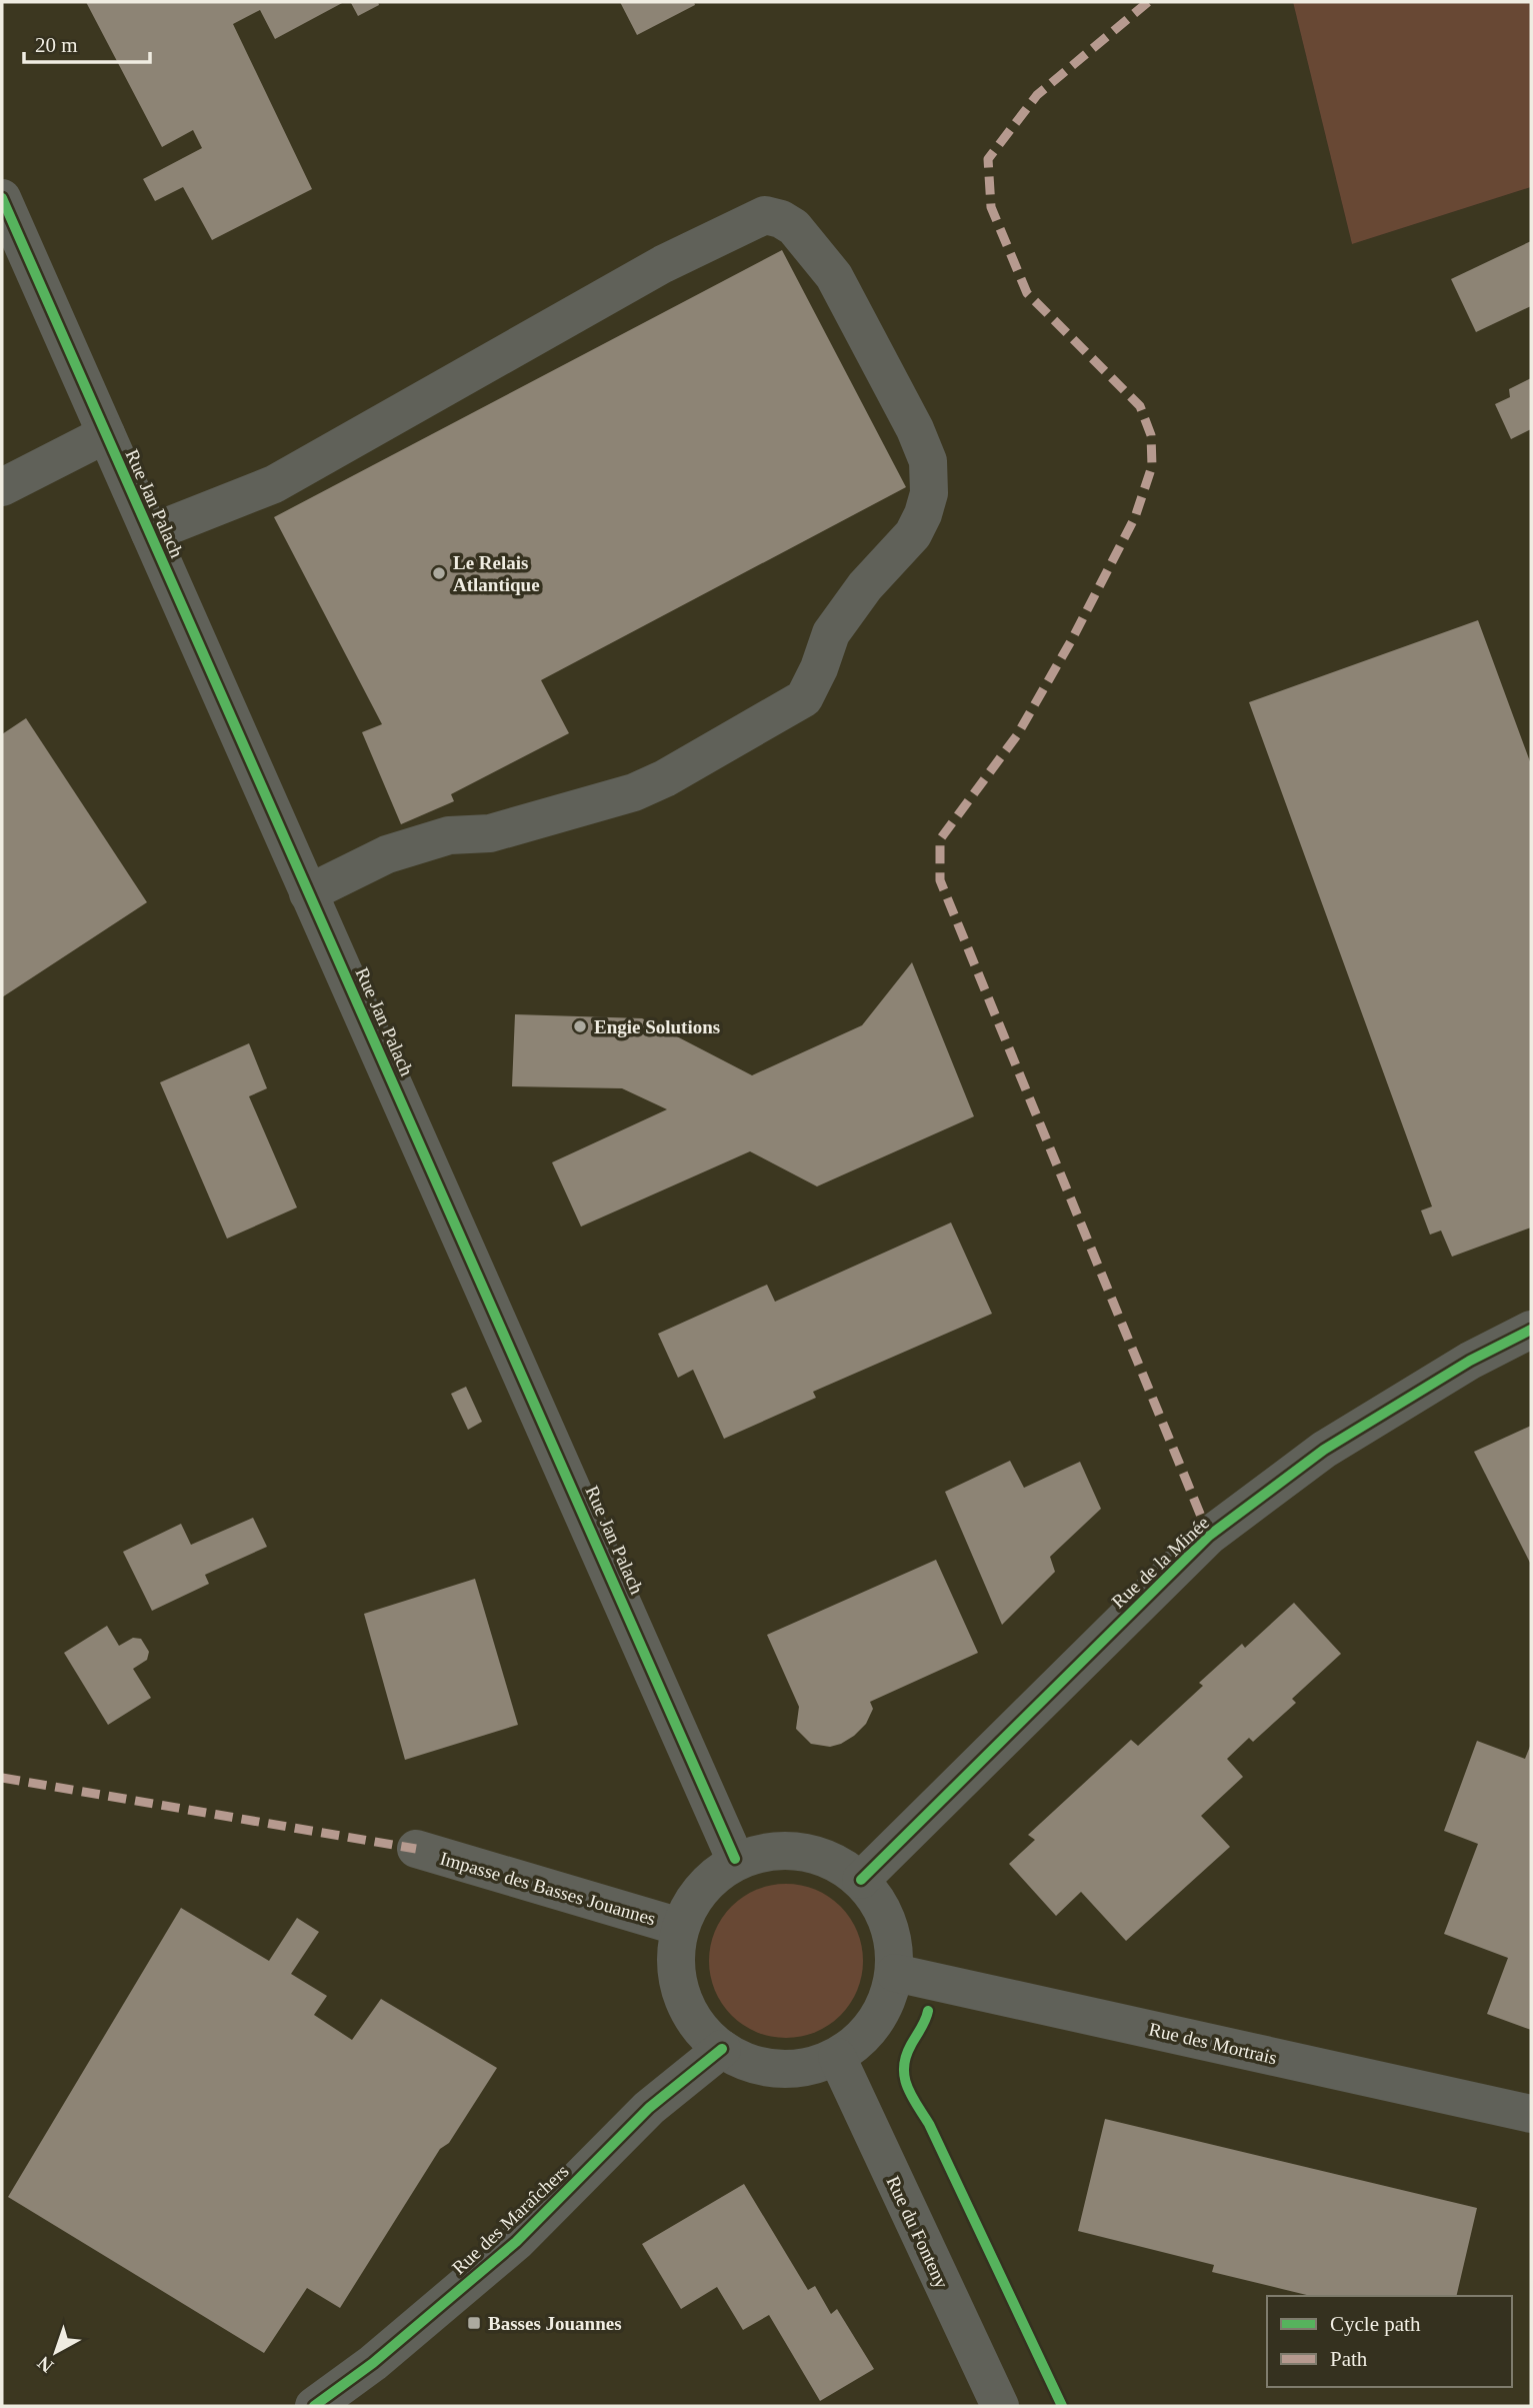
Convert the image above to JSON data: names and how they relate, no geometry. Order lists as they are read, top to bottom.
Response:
{
  "streets": {
    "street": [
      "Rue Jan Palach",
      "Rue de la Minée",
      "Impasse des Basses Jouannes",
      "Rue des Mortrais",
      "Rue des Maraîchers",
      "Rue du Fonteny"
    ]
  },
  "crossings": [
    ["Rue Jan Palach", "Rue de la Minée"],
    ["Rue Jan Palach", "Impasse des Basses Jouannes"],
    ["Rue Jan Palach", "Rue des Mortrais"],
    ["Rue Jan Palach", "Rue des Maraîchers"],
    ["Rue Jan Palach", "Rue du Fonteny"],
    ["Rue de la Minée", "Impasse des Basses Jouannes"],
    ["Rue de la Minée", "Rue des Mortrais"],
    ["Rue de la Minée", "Rue des Maraîchers"],
    ["Rue de la Minée", "Rue du Fonteny"],
    ["Impasse des Basses Jouannes", "Rue des Mortrais"],
    ["Impasse des Basses Jouannes", "Rue des Maraîchers"],
    ["Impasse des Basses Jouannes", "Rue du Fonteny"],
    ["Rue des Mortrais", "Rue des Maraîchers"],
    ["Rue des Mortrais", "Rue du Fonteny"],
    ["Rue des Maraîchers", "Rue du Fonteny"]
  ],
  "places": {
    "other": ["Le Relais Atlantique", "Engie Solutions"],
    "transit": ["Basses Jouannes"]
  },
  "legend": ["Cycle path", "Path"],
  "scale_bar": "20 m",
  "north": "bottom left"
}
